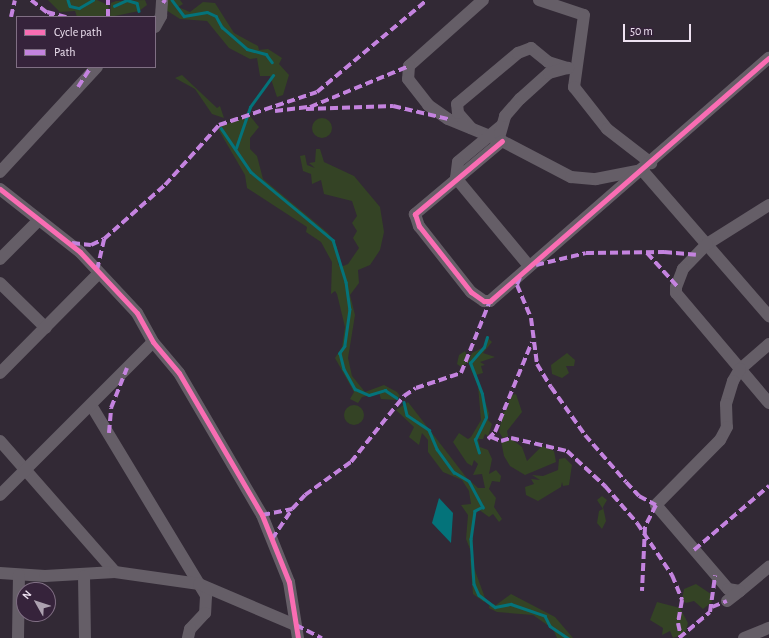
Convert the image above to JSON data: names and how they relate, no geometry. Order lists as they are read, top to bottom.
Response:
{
  "legend": ["Cycle path", "Path"],
  "scale_bar": "50 m",
  "north": "top left"
}
